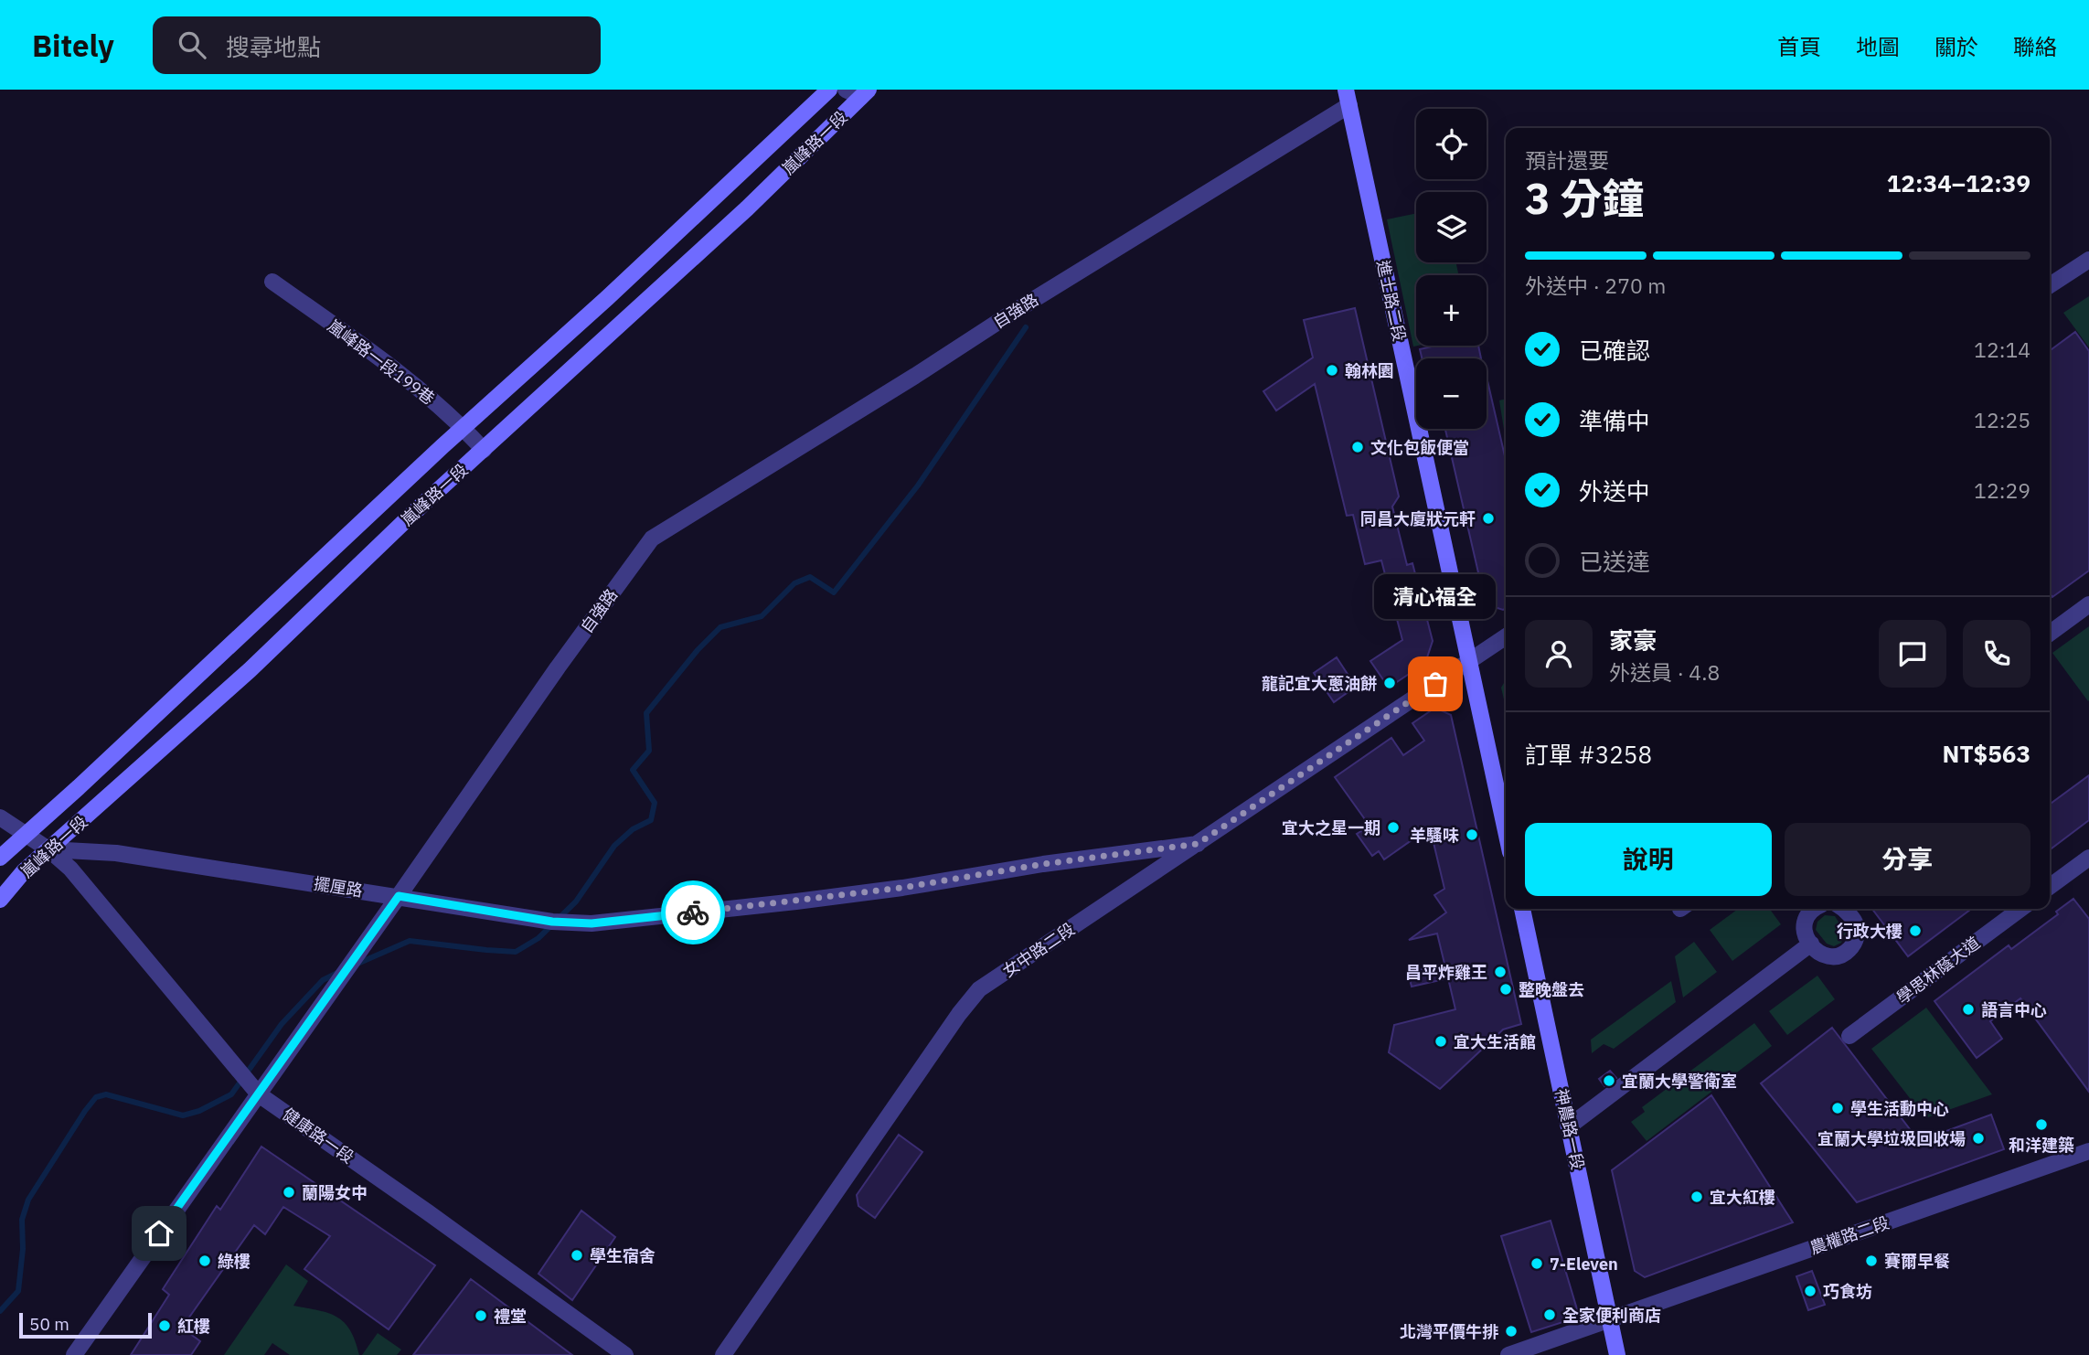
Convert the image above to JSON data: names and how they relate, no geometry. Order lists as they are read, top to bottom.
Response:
{
  "streets": {
    "main road": ["嵐峰路一段", "進士路二段", "神農路一段"],
    "street": [
      "自強路",
      "嵐峰路一段199巷",
      "擺厘路",
      "女中路二段",
      "學思林蔭大道",
      "健康路一段",
      "農權路二段"
    ]
  },
  "crossings": [
    ["嵐峰路一段", "嵐峰路一段199巷"],
    ["嵐峰路一段", "擺厘路"],
    ["嵐峰路一段", "健康路一段"],
    ["進士路二段", "自強路"],
    ["進士路二段", "女中路二段"],
    ["自強路", "擺厘路"],
    ["自強路", "健康路一段"],
    ["擺厘路", "女中路二段"],
    ["擺厘路", "健康路一段"],
    ["神農路一段", "農權路二段"]
  ],
  "places": [
    "翰林園",
    "文化包飯便當",
    "同昌大廈狀元軒",
    "龍記宜大蔥油餅",
    "清心福全",
    "宜大之星一期",
    "羊騷味",
    "行政大樓",
    "昌平炸雞王",
    "整晚盤去",
    "語言中心",
    "宜大生活館",
    "宜蘭大學警衛室",
    "學生活動中心",
    "和洋建築",
    "宜蘭大學垃圾回收場",
    "蘭陽女中",
    "宜大紅樓",
    "學生宿舍",
    "綠樓",
    "賽爾早餐",
    "7-Eleven",
    "巧食坊",
    "全家便利商店",
    "禮堂",
    "紅樓",
    "北灣平價牛排"
  ],
  "scale_bar": "50 m",
  "page": {
    "header": "Bitely",
    "search": "搜尋地點",
    "nav": [
      "首頁",
      "地圖",
      "關於",
      "聯絡"
    ],
    "map_buttons": ["+", "−"],
    "heading": ["3 分鐘", "預計還要", "12:34–12:39"],
    "panel": [
      "家豪",
      "外送員 · 4.8",
      "訂單 #3258",
      "NT$563"
    ],
    "bar": "外送中 · 270 m",
    "list": [
      ["已確認", "12:14"],
      ["準備中", "12:25"],
      ["外送中", "12:29"],
      "已送達"
    ],
    "bubble": "清心福全",
    "buttons": ["說明", "分享"],
    "scale": "50 m"
  }
}
